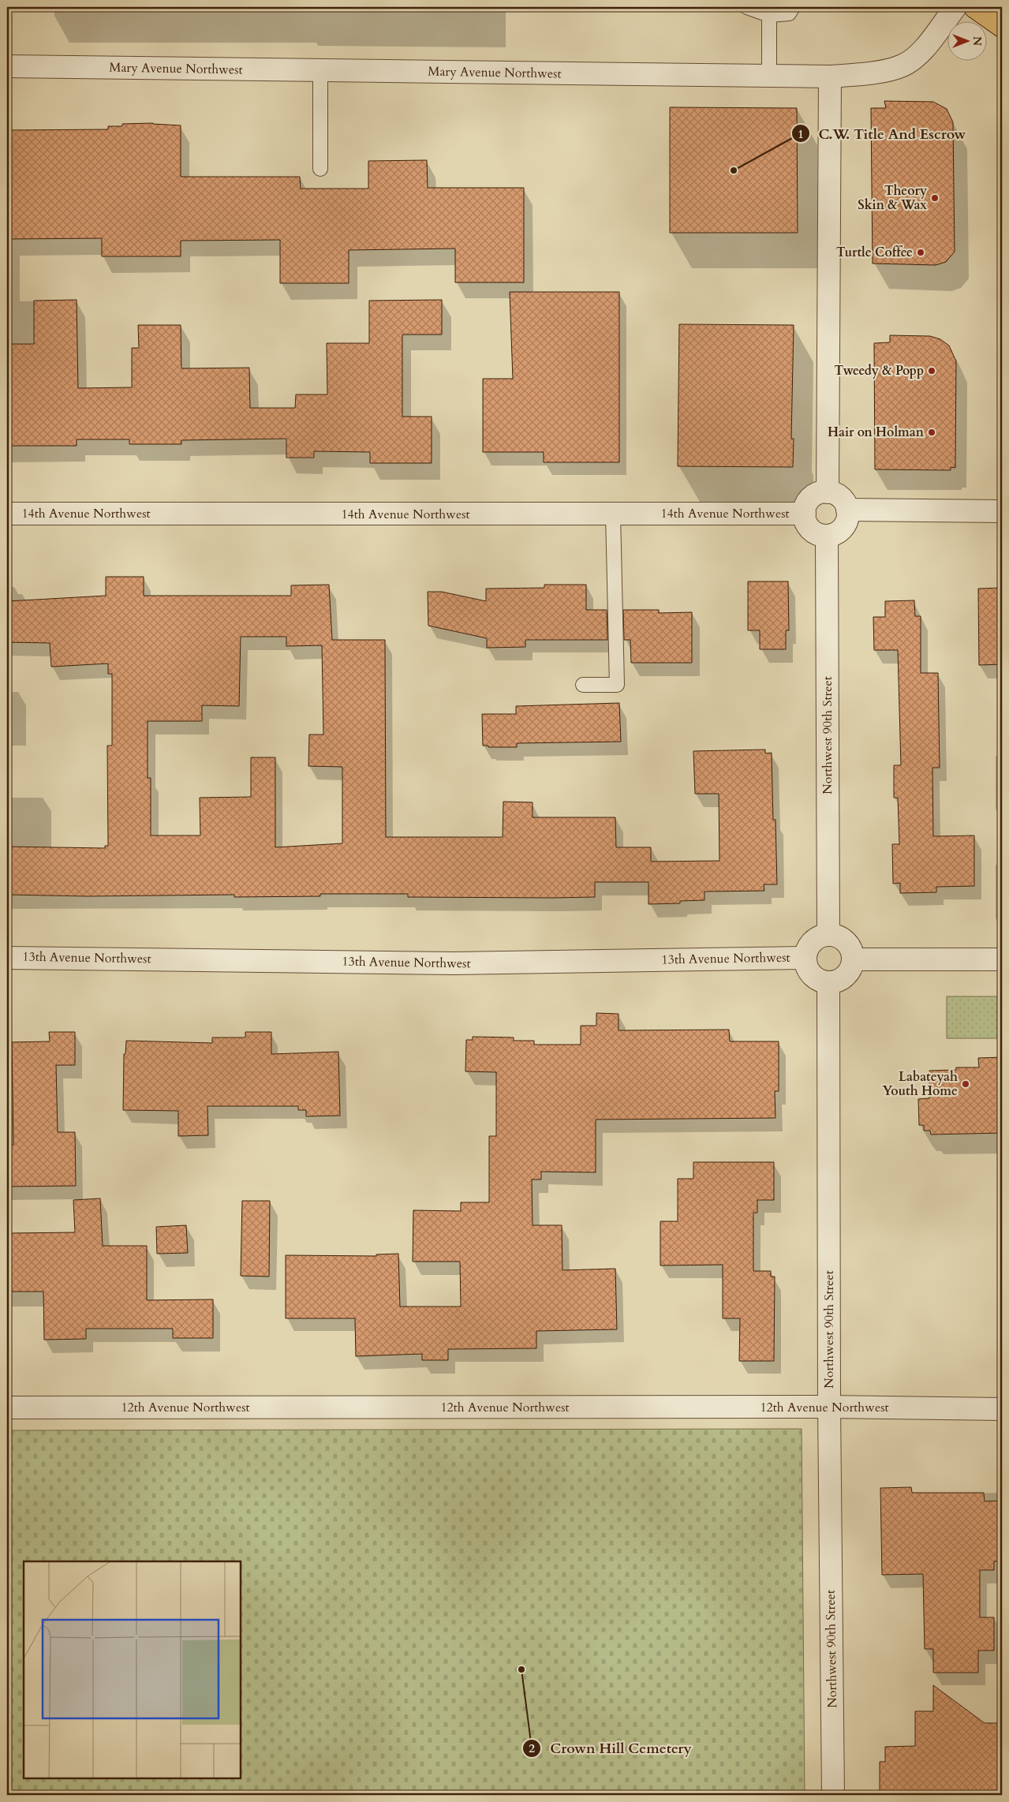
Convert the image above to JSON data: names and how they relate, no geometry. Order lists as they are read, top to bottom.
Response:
{
  "streets": {
    "street": [
      "Mary Avenue Northwest",
      "14th Avenue Northwest",
      "Northwest 90th Street",
      "13th Avenue Northwest",
      "12th Avenue Northwest"
    ]
  },
  "crossings": [
    ["14th Avenue Northwest", "Northwest 90th Street"],
    ["Northwest 90th Street", "13th Avenue Northwest"],
    ["Northwest 90th Street", "12th Avenue Northwest"]
  ],
  "places": [
    "C.W. Title And Escrow",
    "Theory Skin & Wax",
    "Turtle Coffee",
    "Tweedy & Popp",
    "Hair on Holman",
    "Labateyah Youth Home",
    "Crown Hill Cemetery"
  ],
  "north": "right"
}
